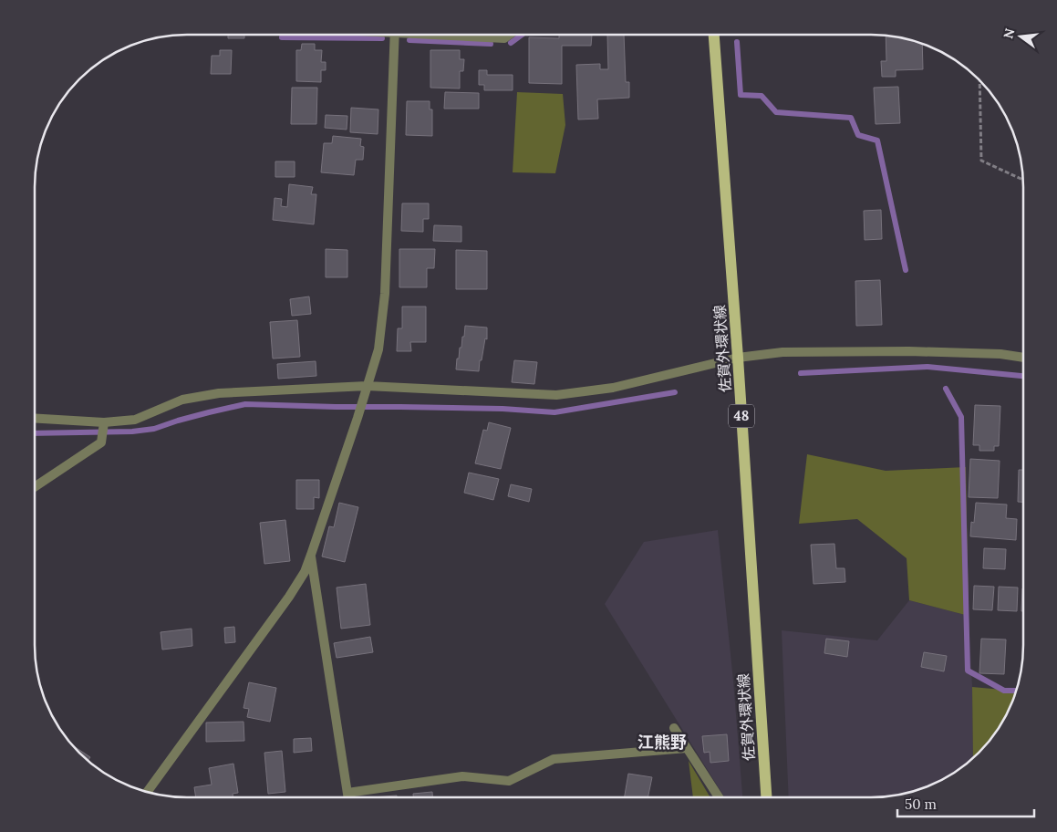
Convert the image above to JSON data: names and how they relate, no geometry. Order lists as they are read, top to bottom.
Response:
{
  "streets": {
    "main road": ["佐賀外環状線", "48"]
  },
  "districts": ["江熊野"],
  "scale_bar": "50 m",
  "north": "left"
}
